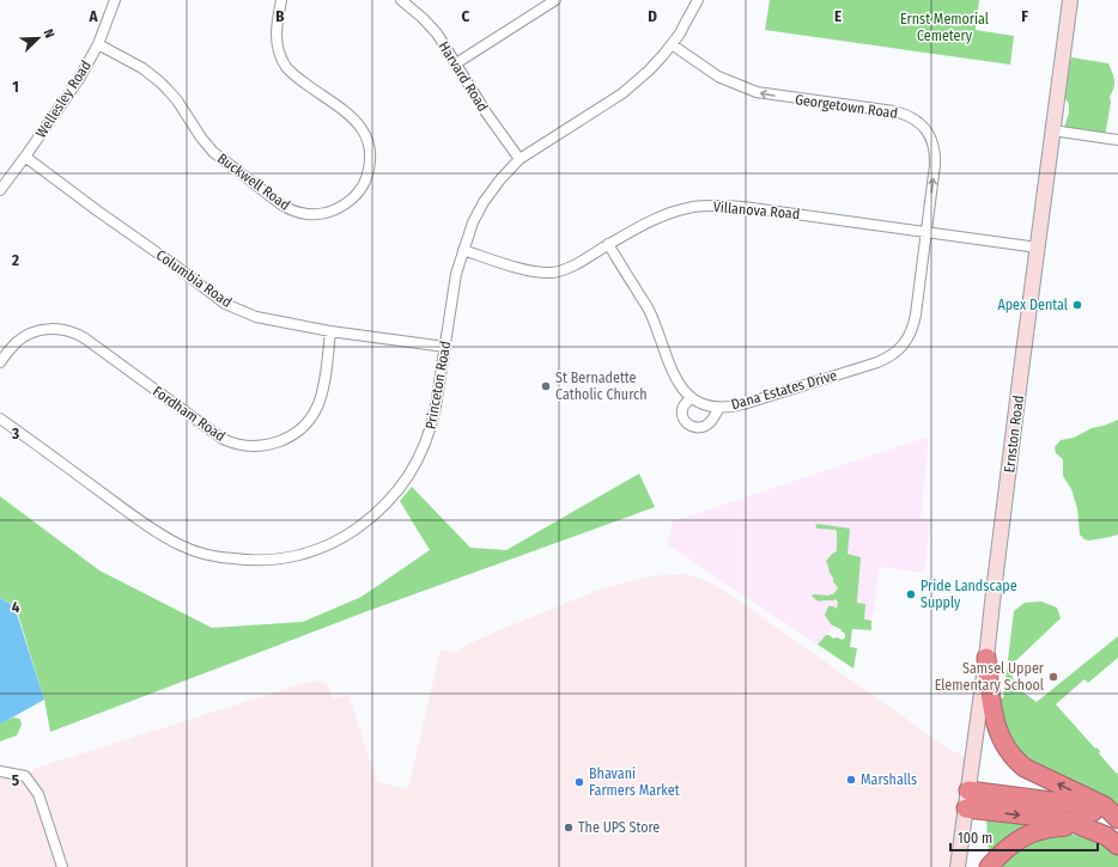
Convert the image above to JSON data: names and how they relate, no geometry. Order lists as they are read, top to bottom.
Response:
{
  "streets": {
    "street": [
      "Harvard Road",
      "Wellesley Road",
      "Georgetown Road",
      "Buckwell Road",
      "Villanova Road",
      "Columbia Road",
      "Princeton Road",
      "Dana Estates Drive",
      "Fordham Road",
      "Ernston Road"
    ]
  },
  "crossings": [
    ["Harvard Road", "Princeton Road"],
    ["Wellesley Road", "Buckwell Road"],
    ["Wellesley Road", "Columbia Road"],
    ["Georgetown Road", "Villanova Road"],
    ["Georgetown Road", "Princeton Road"],
    ["Georgetown Road", "Dana Estates Drive"],
    ["Villanova Road", "Princeton Road"],
    ["Villanova Road", "Dana Estates Drive"],
    ["Villanova Road", "Ernston Road"],
    ["Columbia Road", "Princeton Road"],
    ["Columbia Road", "Fordham Road"]
  ],
  "one_way": ["Georgetown Road"],
  "parks": ["Ernst Memorial Cemetery"],
  "places": [
    "Apex Dental",
    "St Bernadette Catholic Church",
    "Pride Landscape Supply",
    "Samsel Upper Elementary School",
    "Marshalls",
    "Bhavani Farmers Market",
    "The UPS Store"
  ],
  "scale_bar": "100 m",
  "north": "top right",
  "grid": {
    "columns": [
      "A",
      "B",
      "C",
      "D",
      "E",
      "F"
    ],
    "rows": [
      "1",
      "2",
      "3",
      "4",
      "5"
    ]
  }
}
